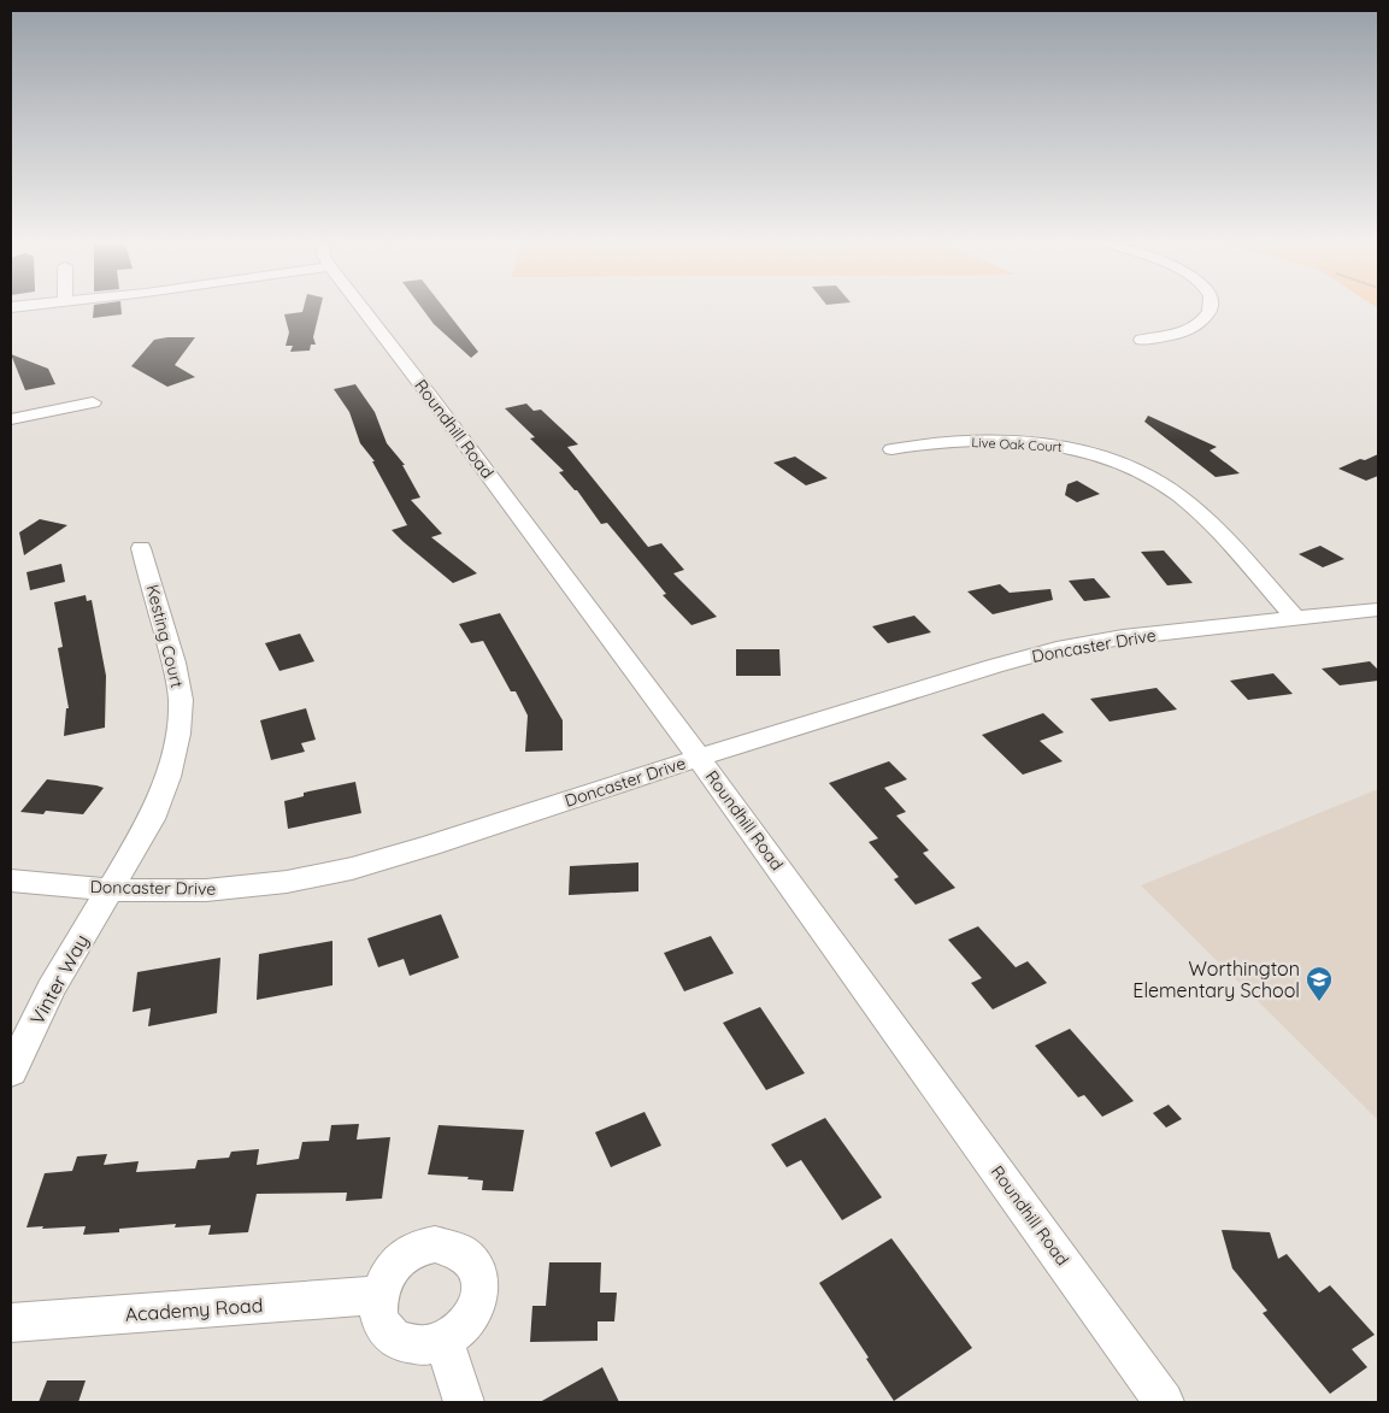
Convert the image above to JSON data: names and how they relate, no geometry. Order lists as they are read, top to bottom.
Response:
{
  "streets": {
    "street": [
      "Roundhill Road",
      "Live Oak Court",
      "Kesting Court",
      "Doncaster Drive",
      "Vinter Way",
      "Academy Road"
    ]
  },
  "crossings": [
    ["Roundhill Road", "Doncaster Drive"],
    ["Live Oak Court", "Doncaster Drive"],
    ["Kesting Court", "Doncaster Drive"],
    ["Kesting Court", "Vinter Way"],
    ["Doncaster Drive", "Vinter Way"]
  ],
  "places": {
    "school or university": ["Worthington Elementary School"]
  }
}
